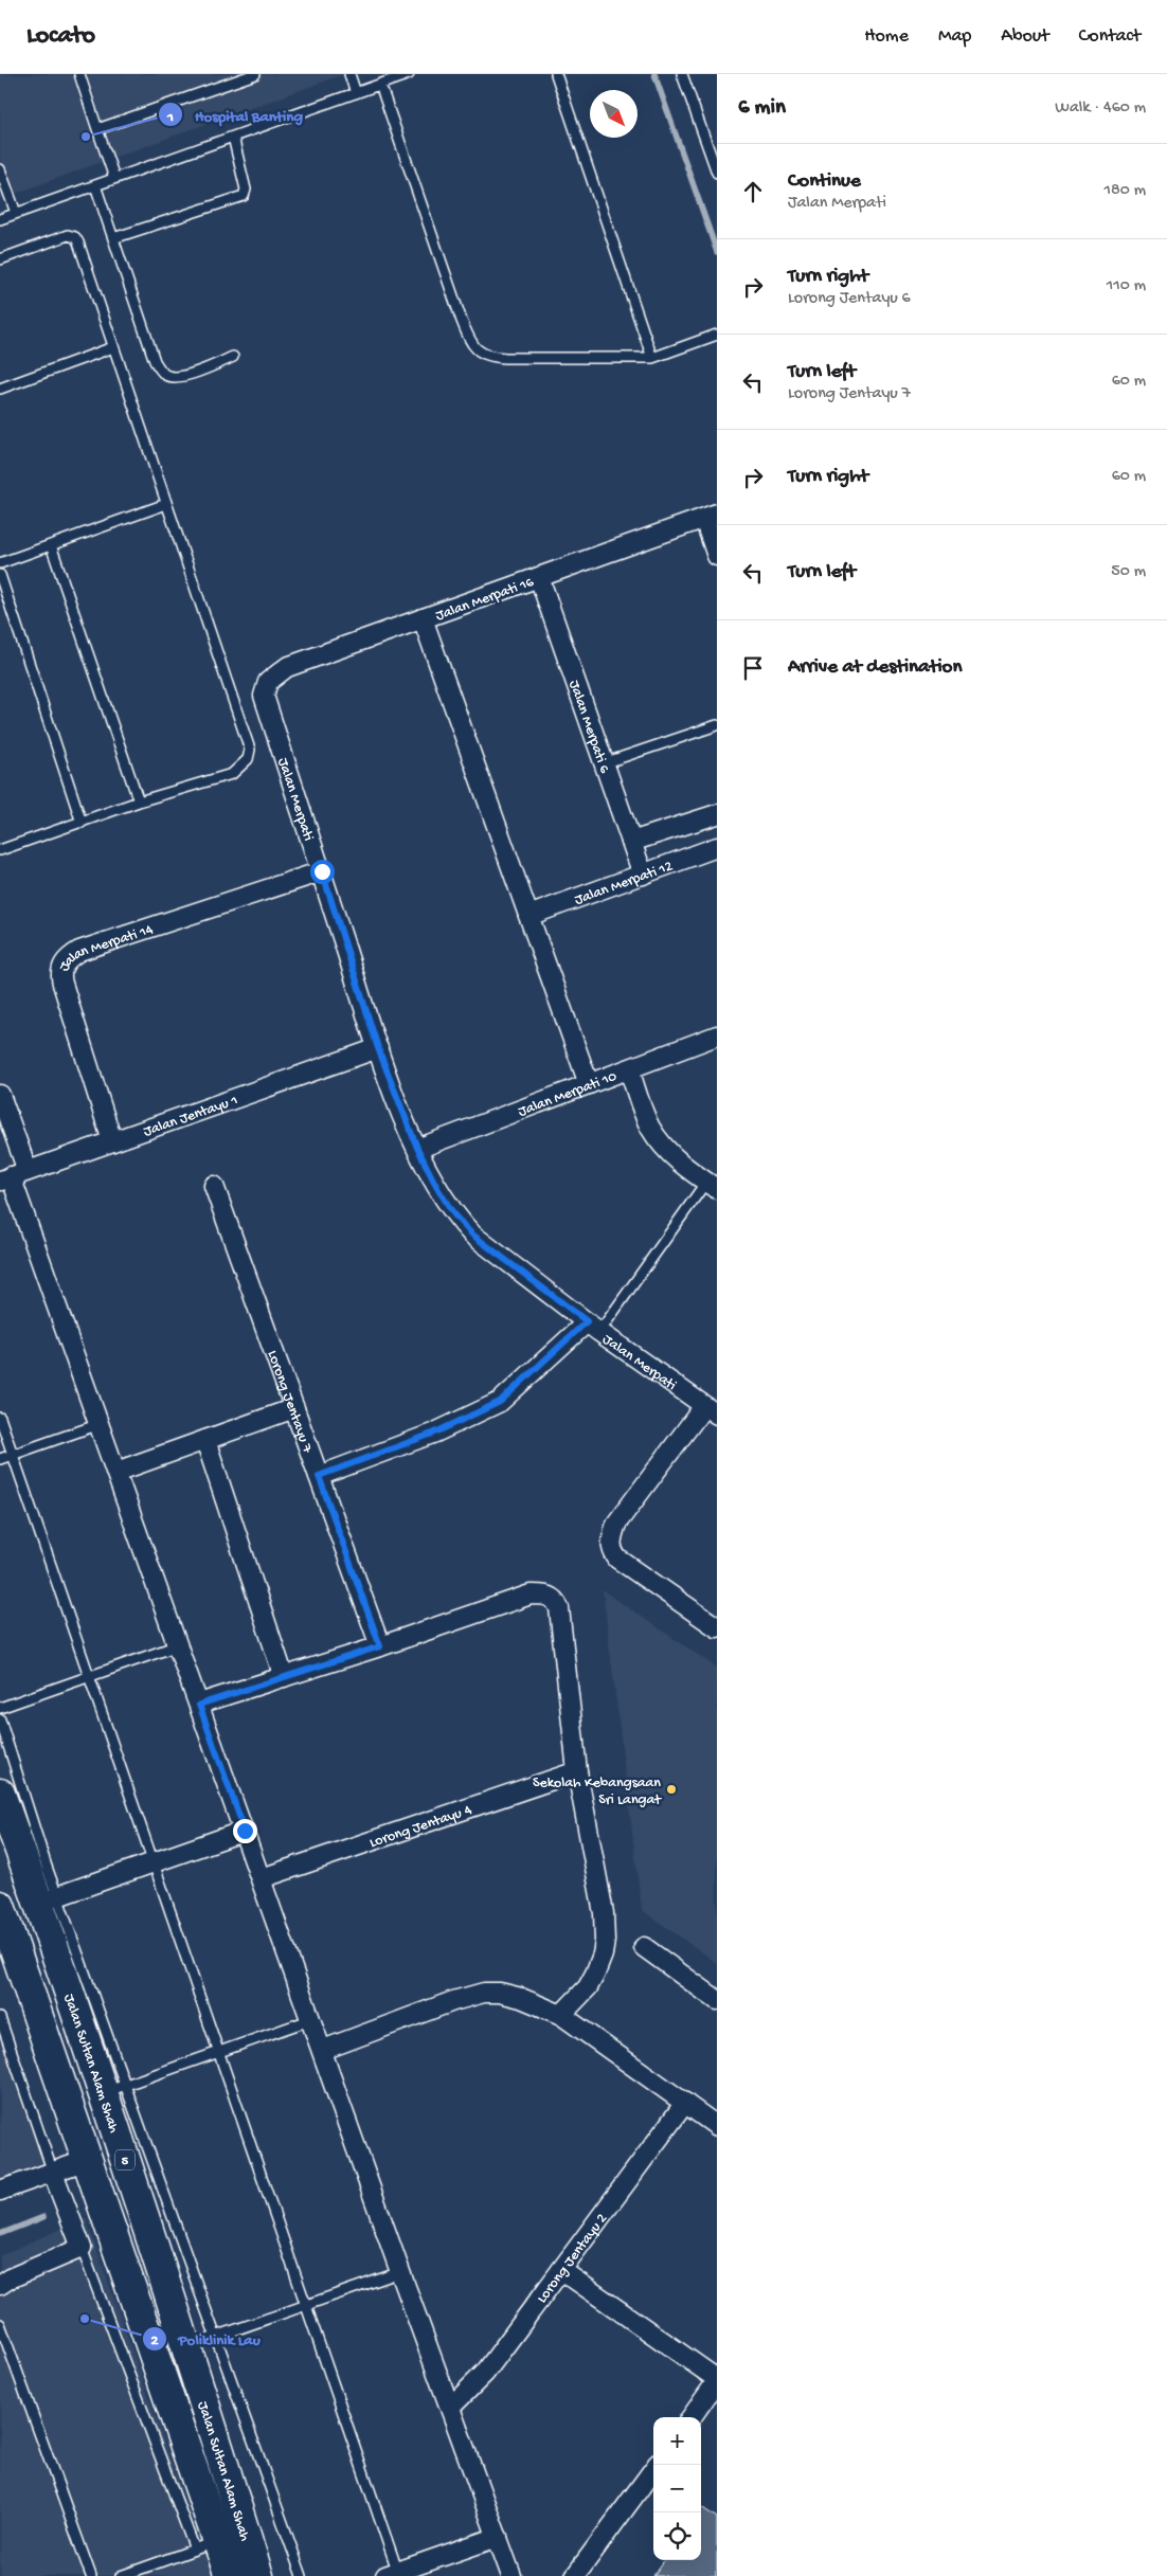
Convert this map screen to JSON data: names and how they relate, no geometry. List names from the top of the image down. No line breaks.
{"streets":{"highway":["Jalan Sultan Alam Shah","5"],"street":["Jalan Merpati 16","Jalan Merpati 6","Jalan Merpati","Jalan Merpati 12","Jalan Merpati 14","Jalan Merpati 10","Jalan Jentayu 1","Lorong Jentayu 7","Lorong Jentayu 4","Lorong Jentayu 2"]},"crossings":[["Jalan Merpati 16","Jalan Merpati 6"],["Jalan Merpati 16","Jalan Merpati"],["Jalan Merpati 6","Jalan Merpati 12"],["Jalan Merpati","Jalan Merpati 14"],["Jalan Merpati","Jalan Merpati 10"],["Jalan Merpati","Jalan Jentayu 1"],["Jalan Merpati 14","Jalan Jentayu 1"]],"places":["Hospital Banting","Sekolah Kebangsaan Sri Langat","Poliklinik Lau"],"north":"bottom right","page":{"header":"Locato","nav":["Home","Map","About","Contact"],"heading":["6 min","Walk · 460 m"],"list":[["Continue","Jalan Merpati","180 m"],["Turn right","Lorong Jentayu 6","110 m"],["Turn left","Lorong Jentayu 7","60 m"],["Turn right","60 m"],["Turn left","50 m"],"Arrive at destination"],"map_buttons":["+","−"]}}
